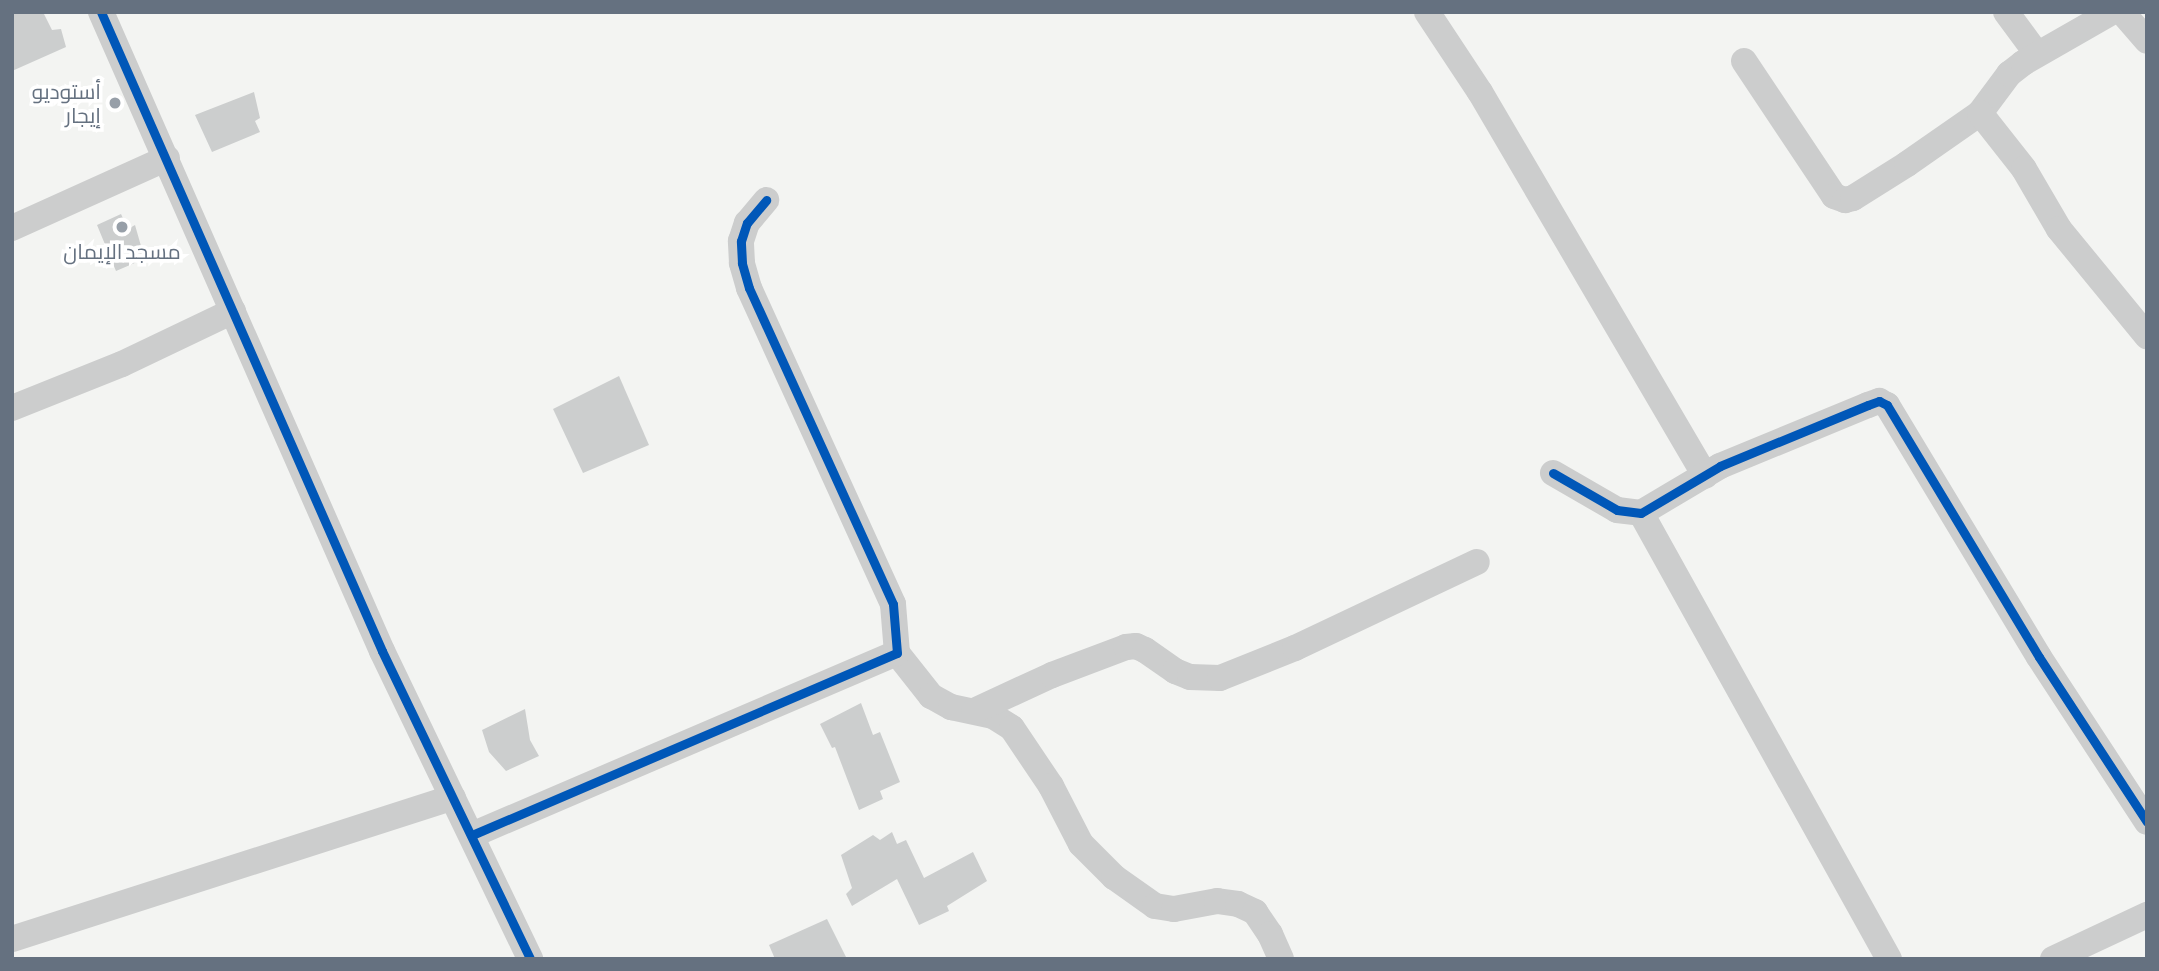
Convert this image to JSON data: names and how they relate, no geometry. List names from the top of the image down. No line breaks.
{"places":["أستوديو إيجار","مسجد الإيمان"]}
